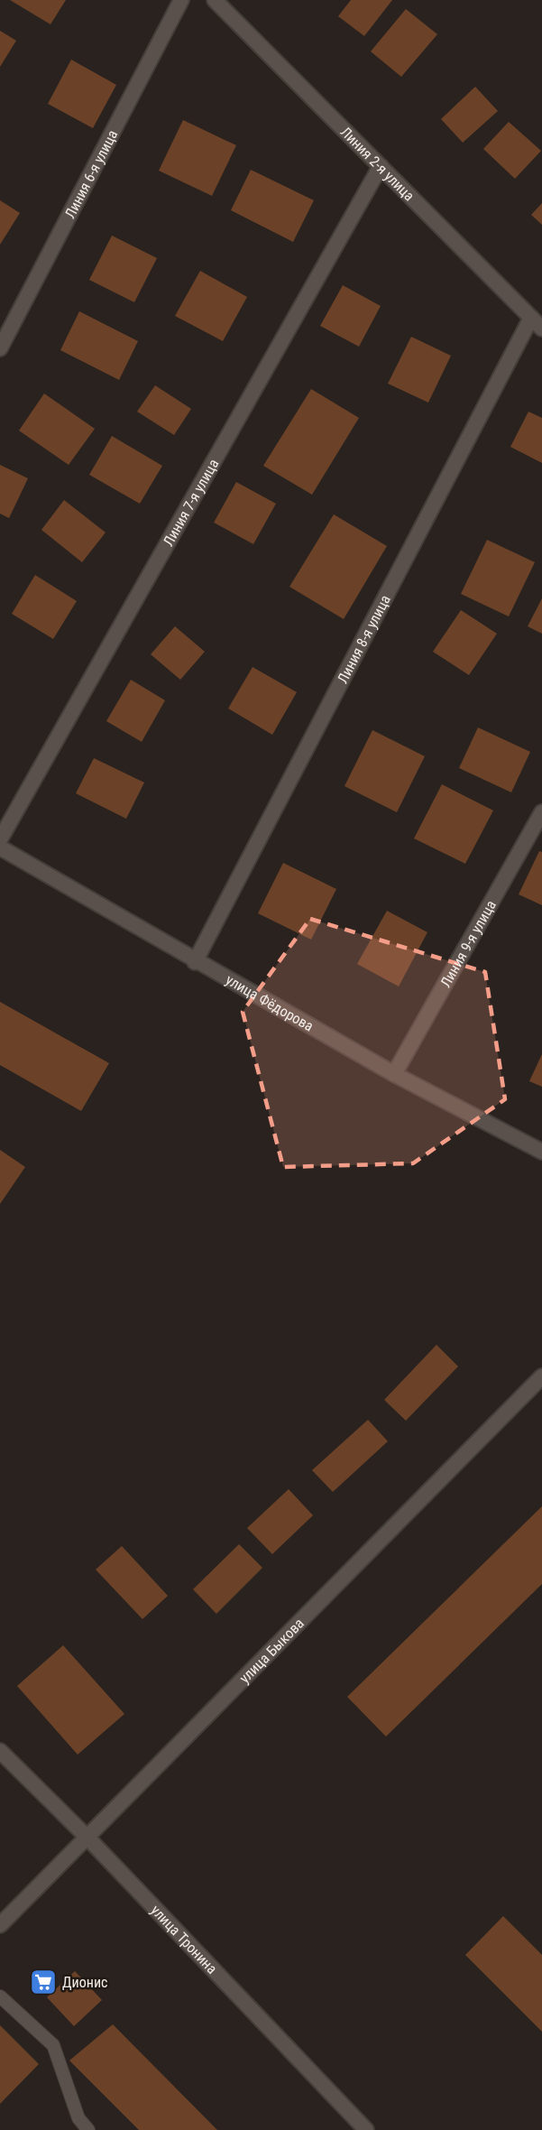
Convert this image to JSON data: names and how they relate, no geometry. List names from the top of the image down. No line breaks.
{"streets":{"street":["Линия 2-я улица","Линия 6-я улица","Линия 7-я улица","Линия 8-я улица","Линия 9-я улица","улица Фёдорова","улица Быкова","улица Тронина"]},"crossings":[["Линия 2-я улица","Линия 7-я улица"],["Линия 2-я улица","Линия 8-я улица"],["Линия 8-я улица","улица Фёдорова"],["Линия 9-я улица","улица Фёдорова"],["улица Быкова","улица Тронина"]],"places":{"supermarket":["Дионис"]}}
